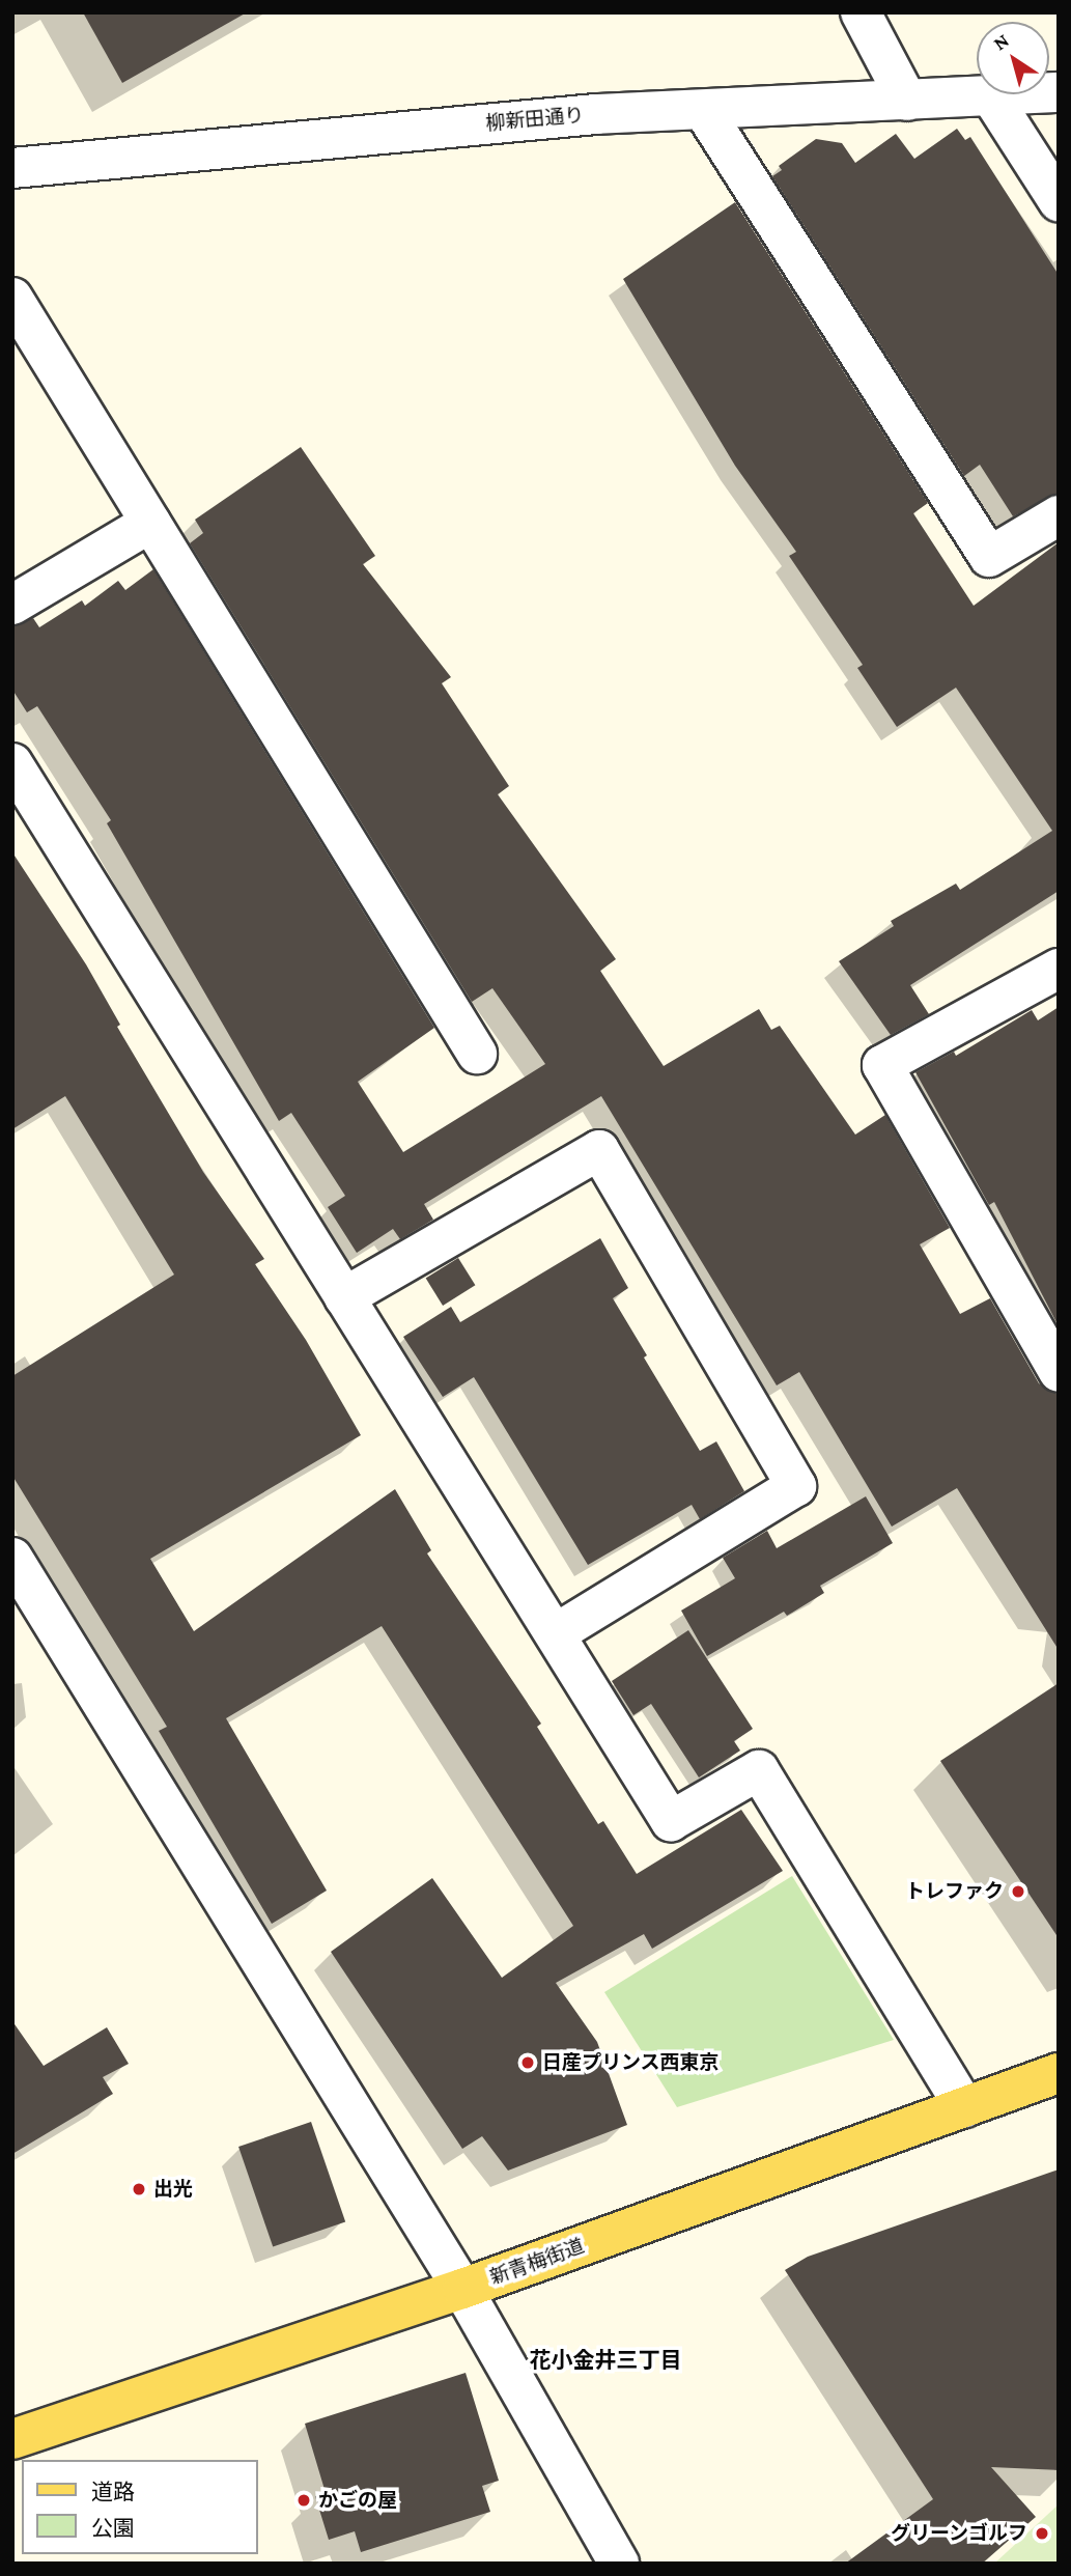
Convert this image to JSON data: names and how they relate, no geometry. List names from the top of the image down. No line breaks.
{"streets":{"main road":["新青梅街道"],"street":["柳新田通り"]},"districts":["花小金井三丁目"],"places":["トレファク","日産プリンス西東京","出光","かごの屋","グリーンゴルフ"],"legend":["道路","公園"],"north":"top left"}
